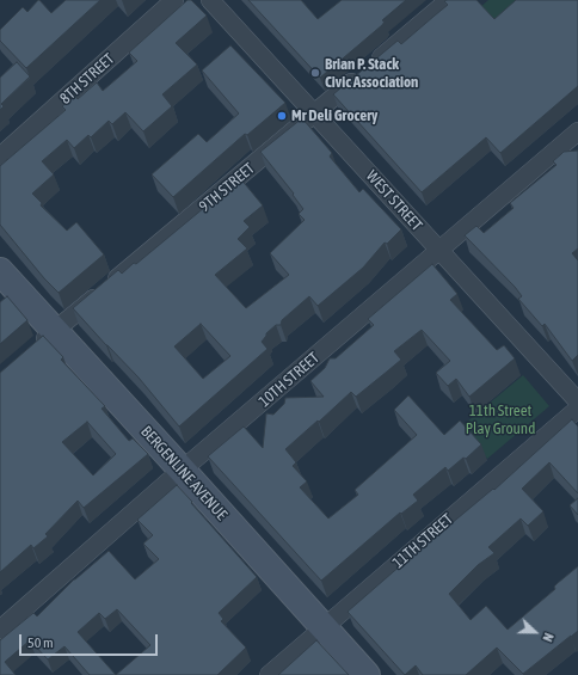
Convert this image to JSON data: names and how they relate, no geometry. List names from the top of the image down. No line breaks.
{"streets":{"street":["8TH STREET","9TH STREET","WEST STREET","10TH STREET","BERGENLINE AVENUE","11TH STREET"]},"crossings":[["9TH STREET","WEST STREET"],["9TH STREET","BERGENLINE AVENUE"],["WEST STREET","10TH STREET"],["10TH STREET","BERGENLINE AVENUE"],["BERGENLINE AVENUE","11TH STREET"]],"parks":["11th Street Play Ground"],"places":["Brian P. Stack Civic Association","Mr Deli Grocery"],"scale_bar":"50 m","north":"right"}
